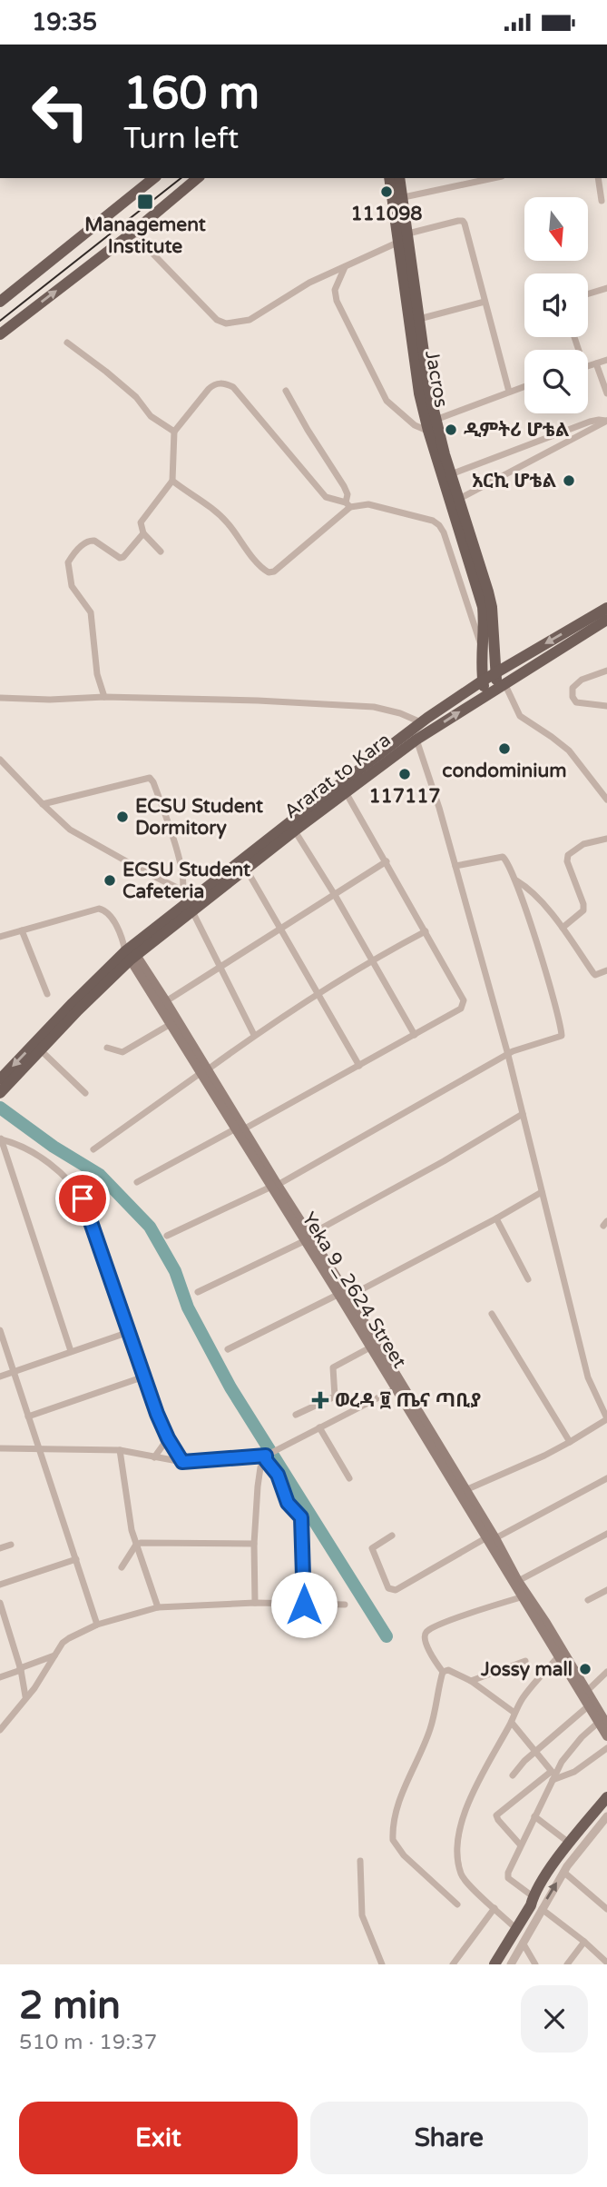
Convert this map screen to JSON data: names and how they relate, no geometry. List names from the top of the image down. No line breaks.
{"streets":{"main road":["Jacros","Ararat to Kara","Yeka 9_2624 Street"]},"crossings":[["Jacros","Ararat to Kara"],["Ararat to Kara","Yeka 9_2624 Street"]],"places":{"other":["111098","ዲምትሪ ሆቴል","አርኪ ሆቴል","condominium","117117","ECSU Student Dormitory","ECSU Student Cafeteria","Jossy mall"],"transit":["Management Institute"],"health":["ወረዳ ፱ ጤና ጣቢያ"]},"north":"bottom","page":{"status":"19:35","turn":["160 m","Turn left"],"heading":["2 min","510 m · 19:37"],"buttons":["Exit","Share"]}}
